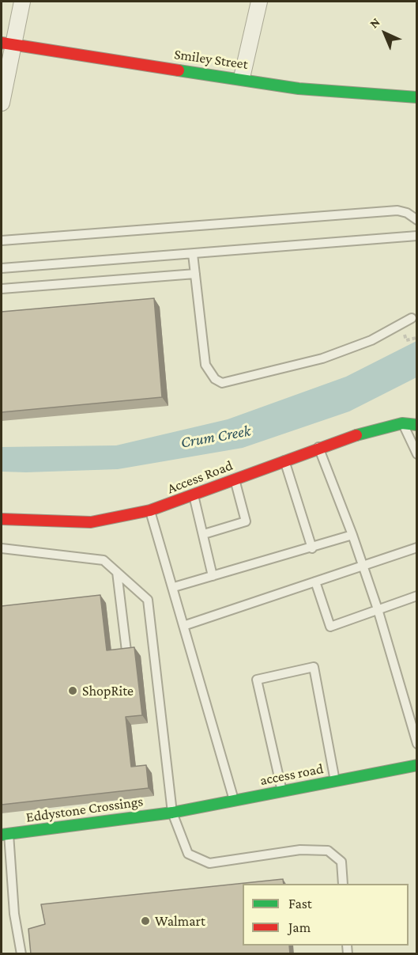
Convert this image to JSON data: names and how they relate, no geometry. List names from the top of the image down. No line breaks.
{"streets":{"street":["Smiley Street","Access Road","access road","Eddystone Crossings"]},"crossings":[["access road","Eddystone Crossings"]],"water":["Crum Creek"],"places":["ShopRite","Walmart"],"legend":["Fast","Jam"],"north":"top left"}
